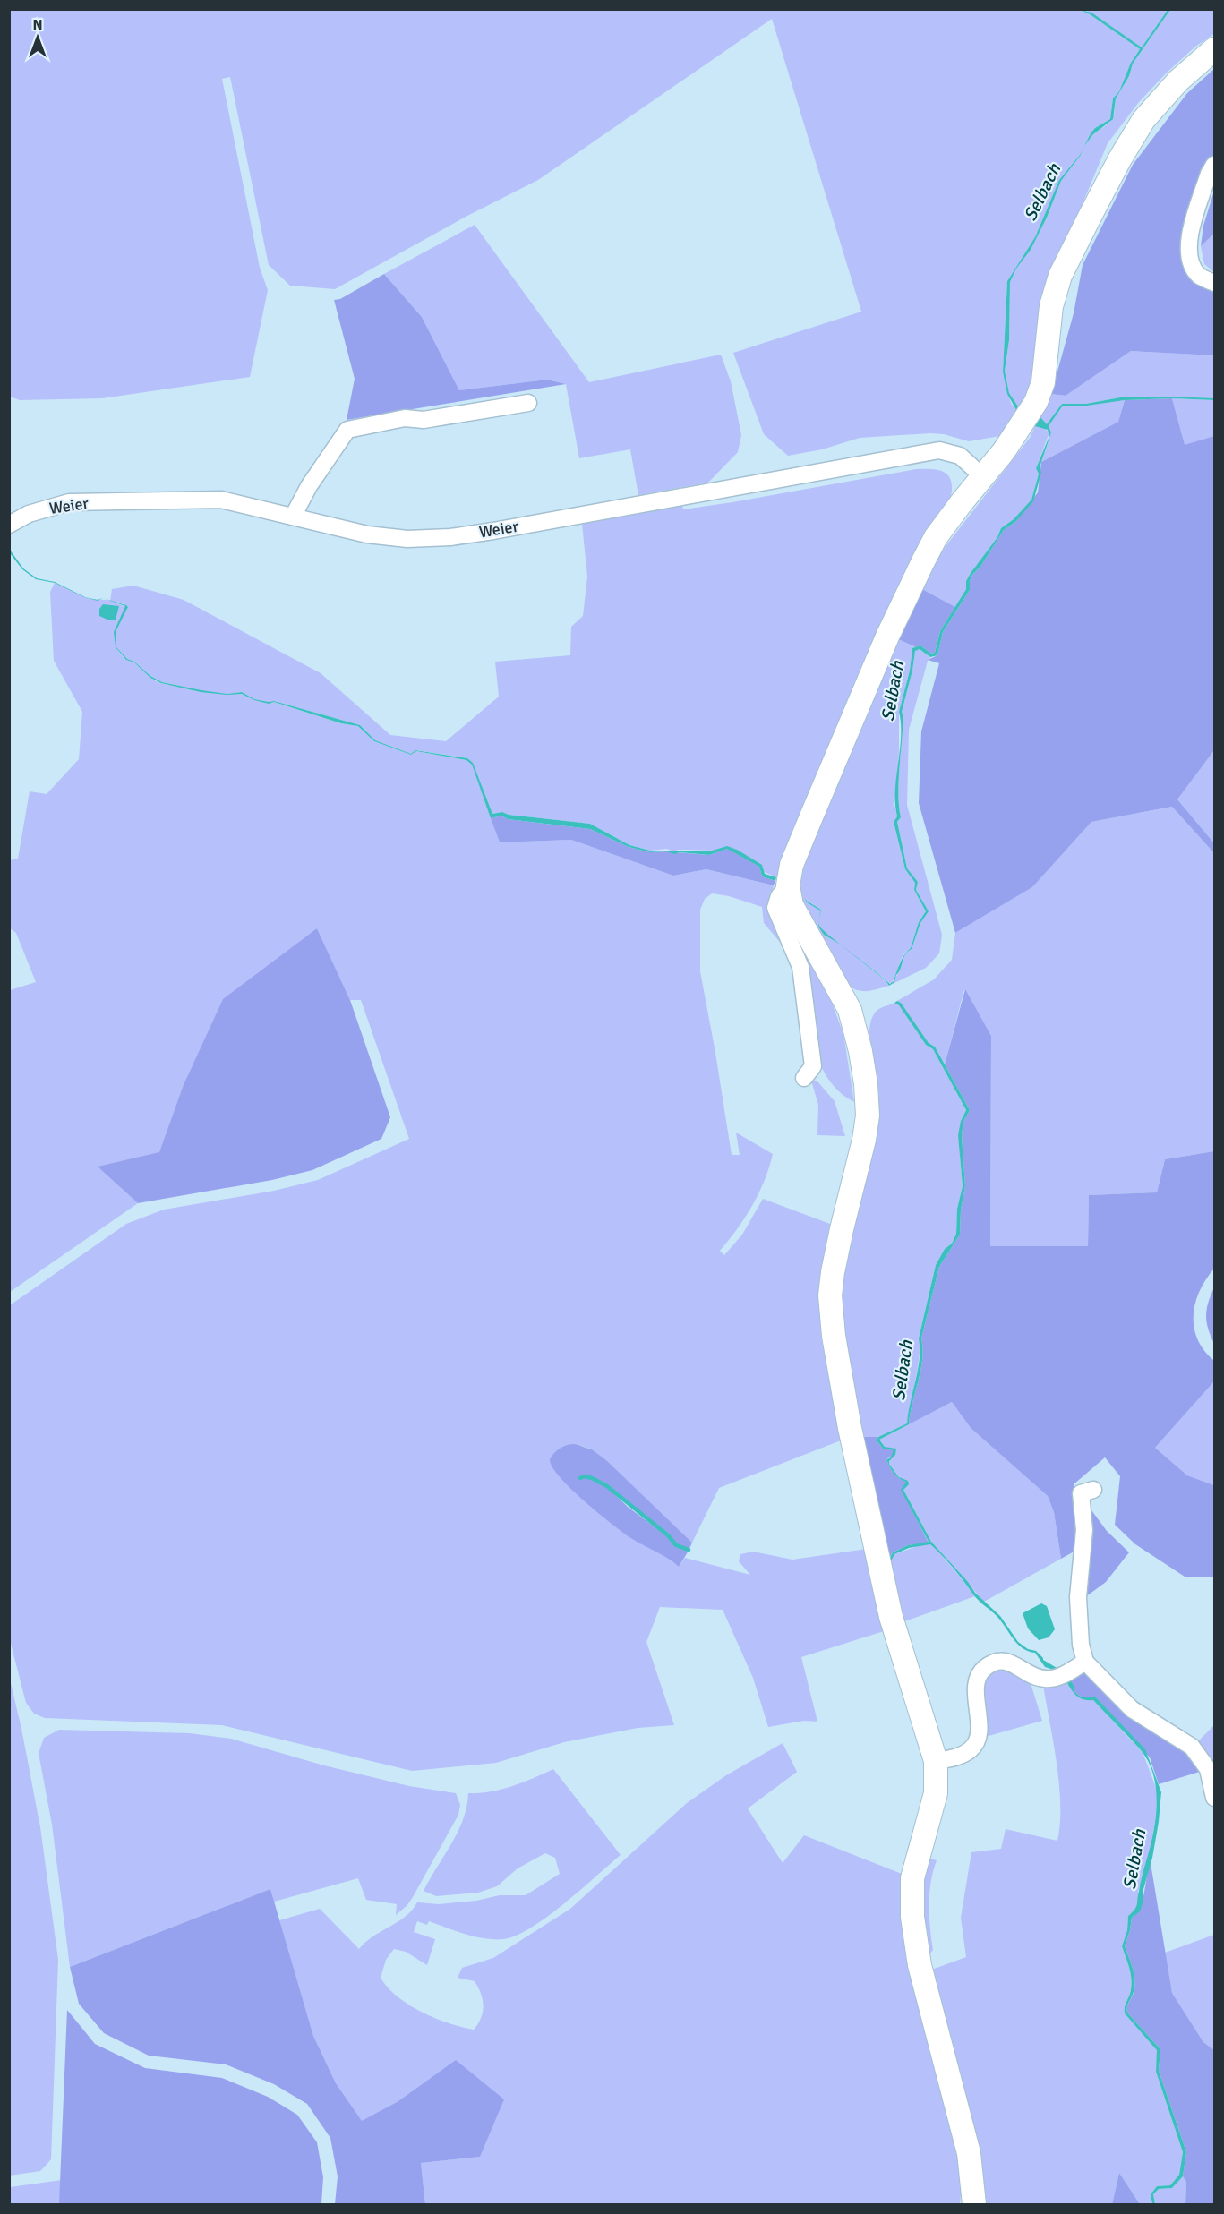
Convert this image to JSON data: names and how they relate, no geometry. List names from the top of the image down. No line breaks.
{"streets":{"street":["Weier"]},"water":["Selbach"],"north":"top"}
